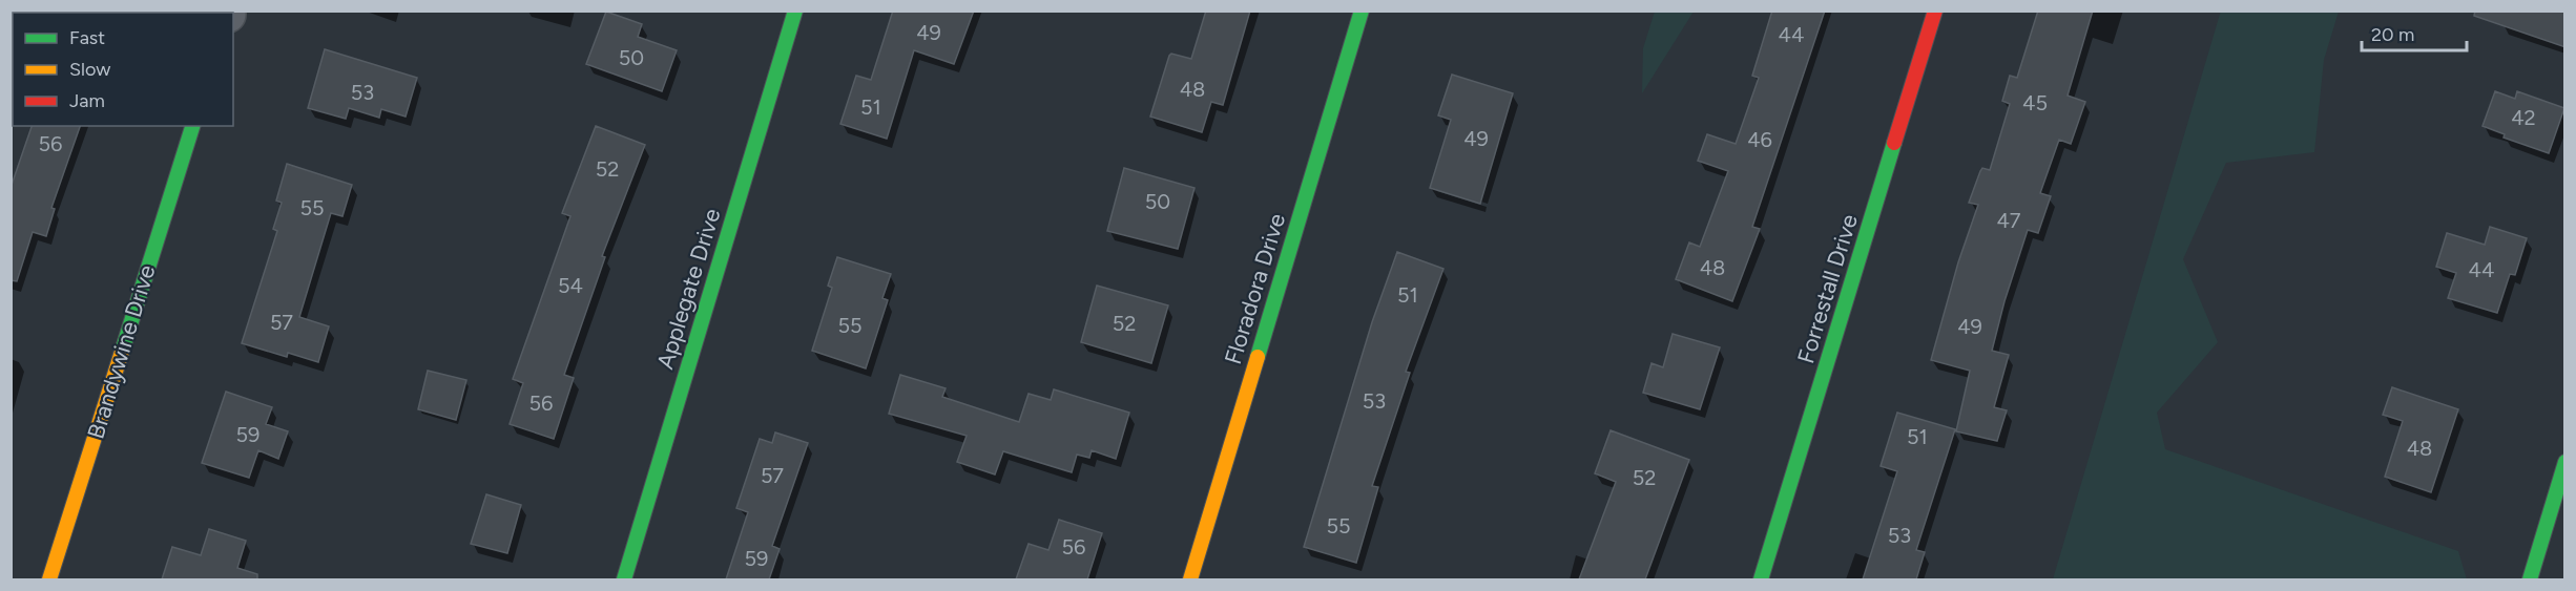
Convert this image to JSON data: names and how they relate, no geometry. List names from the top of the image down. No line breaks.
{"streets":{"street":["Applegate Drive","Floradora Drive","Forrestall Drive","Brandywine Drive"]},"house_numbers":["49","44","50","48","53","45","51","42","49","46","56","52","50","55","47","48","44","54","51","57","52","55","49","53","56","59","51","48","57","52","55","53","56","59"],"legend":["Fast","Slow","Jam"],"scale_bar":"20 m"}
